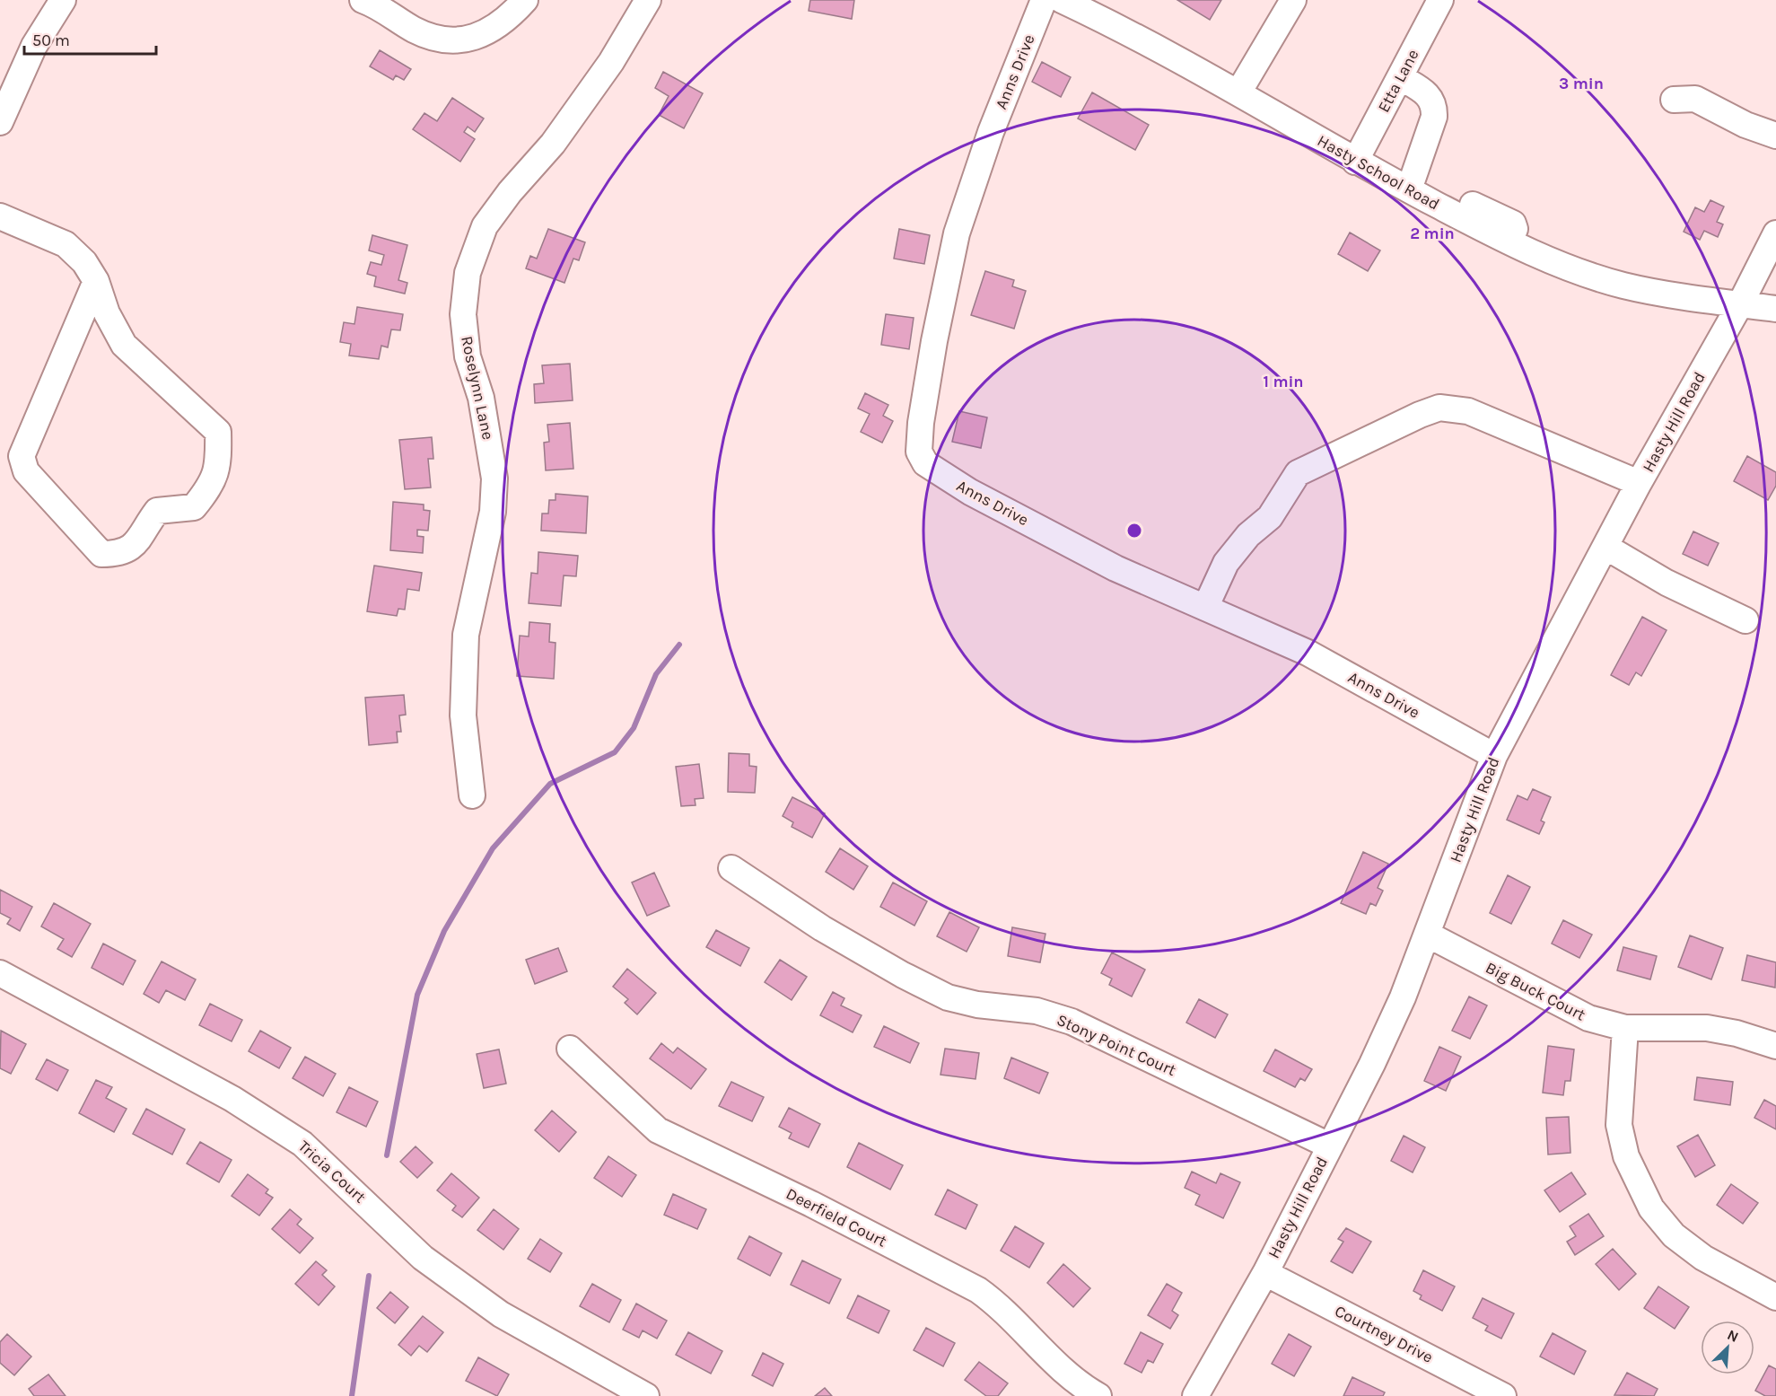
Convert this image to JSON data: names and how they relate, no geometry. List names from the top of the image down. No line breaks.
{"streets":{"street":["Anns Drive","Etta Lane","Hasty School Road","Roselynn Lane","Hasty Hill Road","Big Buck Court","Stony Point Court","Tricia Court","Deerfield Court","Courtney Drive"]},"crossings":[["Anns Drive","Hasty Hill Road"],["Etta Lane","Hasty School Road"],["Hasty School Road","Hasty Hill Road"],["Hasty Hill Road","Big Buck Court"],["Hasty Hill Road","Stony Point Court"],["Hasty Hill Road","Courtney Drive"]],"scale_bar":"50 m","north":"top right","rings":["3 min","2 min","1 min"]}
